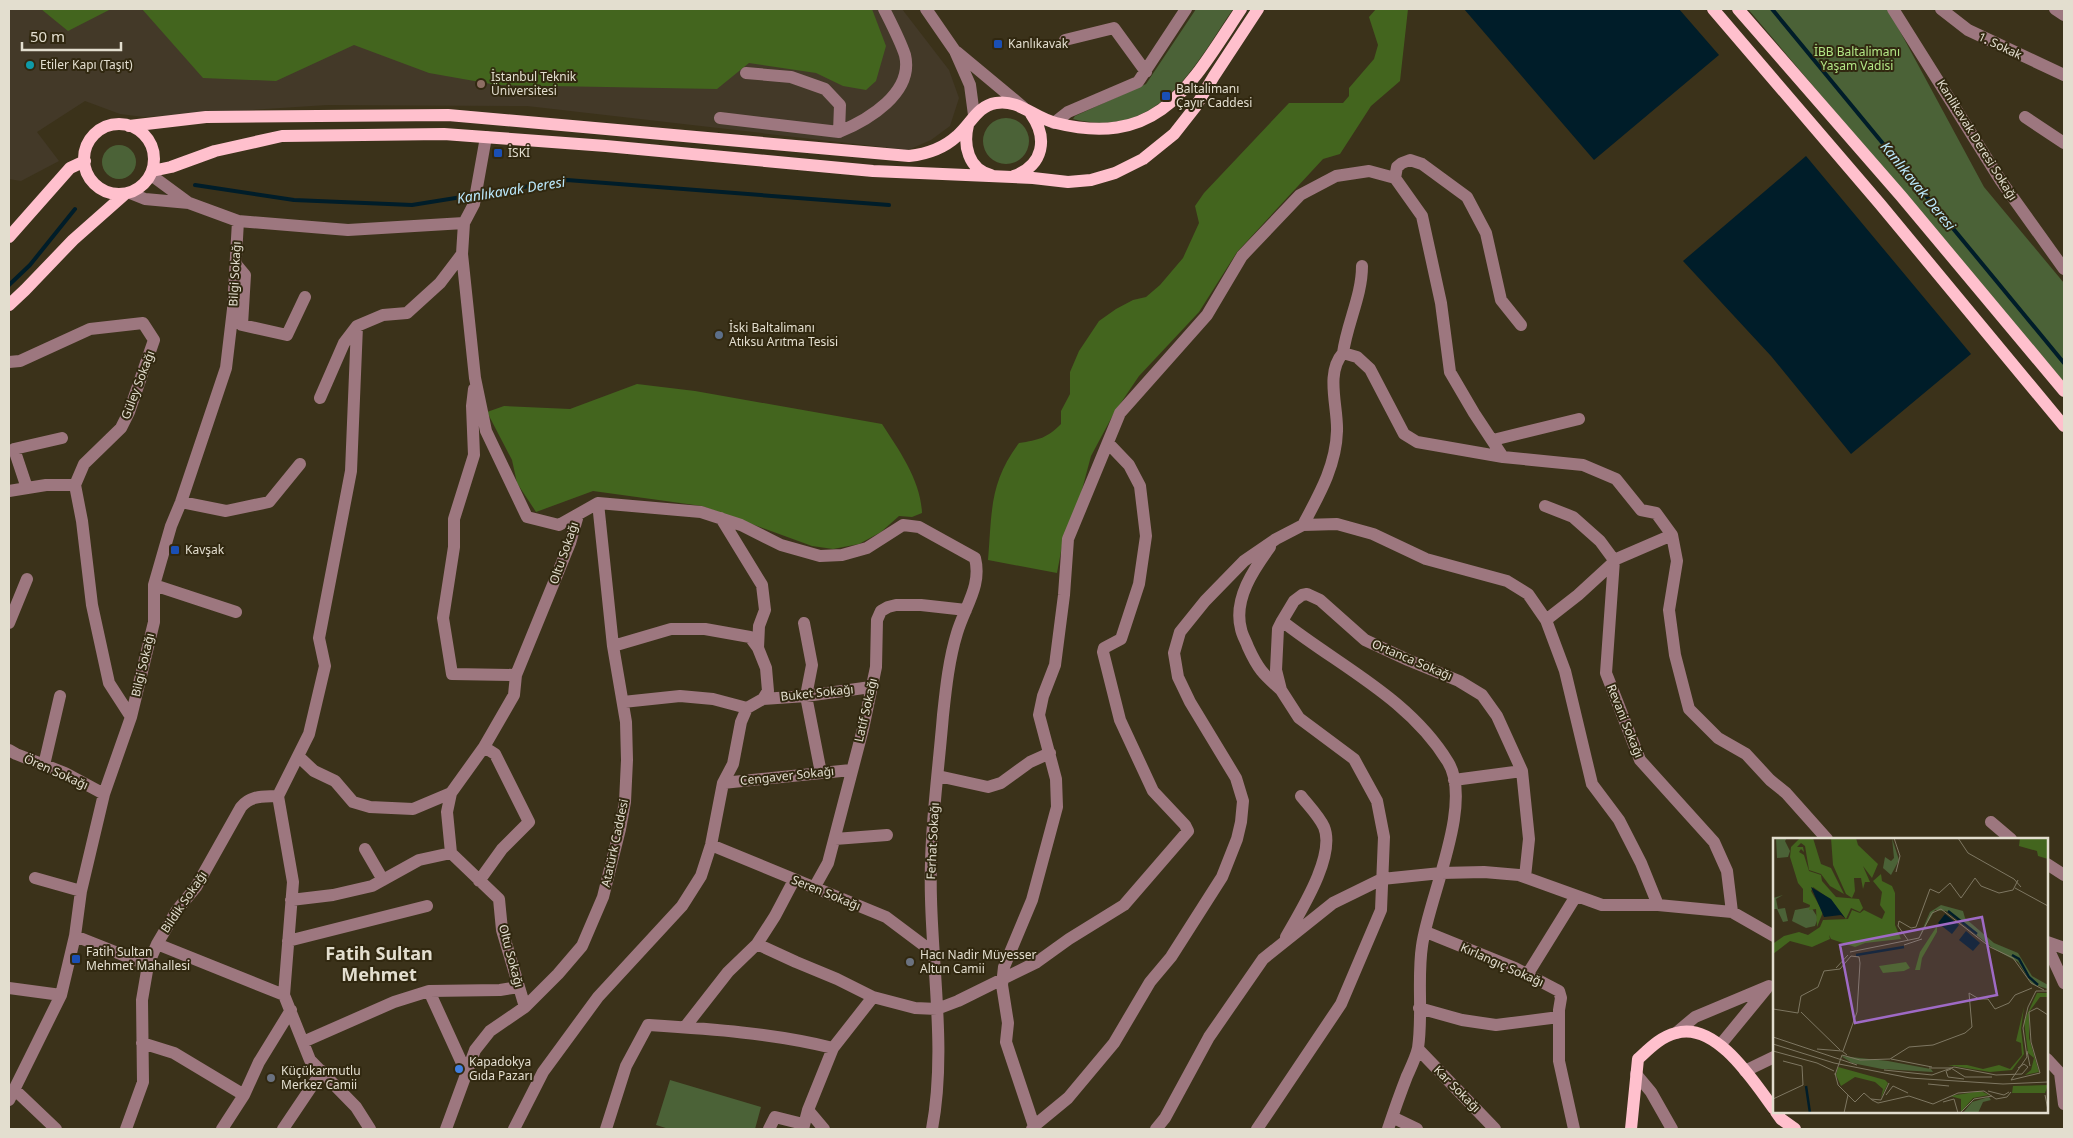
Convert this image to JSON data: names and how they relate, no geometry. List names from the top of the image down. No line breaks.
{"streets":{"street":["1. Sokak","Kanlikavak Deresi Sokağı","Bilgi Sokağı","Güley Sokağı","Oltu Sokağı","Ortanca Sokağı","Buket Sokağı","Latif Sokağı","Revani Sokağı","Ören Sokağı","Cengaver Sokağı","Ferhat Sokağı","Atatürk Caddesi","Seren Sokağı","Bildik Sokağı","Kırlangıç Sokağı","Kar Sokağı"]},"crossings":[["Bilgi Sokağı","Ören Sokağı"],["Oltu Sokağı","Atatürk Caddesi"],["Buket Sokağı","Latif Sokağı"],["Latif Sokağı","Cengaver Sokağı"],["Latif Sokağı","Ferhat Sokağı"],["Latif Sokağı","Seren Sokağı"],["Ferhat Sokağı","Seren Sokağı"]],"districts":["Fatih Sultan Mehmet"],"water":["Kanlıkavak Deresi"],"parks":["İBB Baltalimanı Yaşam Vadisi"],"places":{"transit":["Kanlıkavak","Baltalimanı Çayır Caddesi","İSKİ","Kavşak","Fatih Sultan Mehmet Mahallesi"],"other":["Etiler Kapı (Taşıt)","İstanbul Teknik Üniversitesi","İski Baltalimanı Atıksu Arıtma Tesisi","Hacı Nadir Müyesser Altun Camii","Kapadokya Gıda Pazarı","Küçükarmutlu Merkez Camii"]},"scale_bar":"50 m"}
